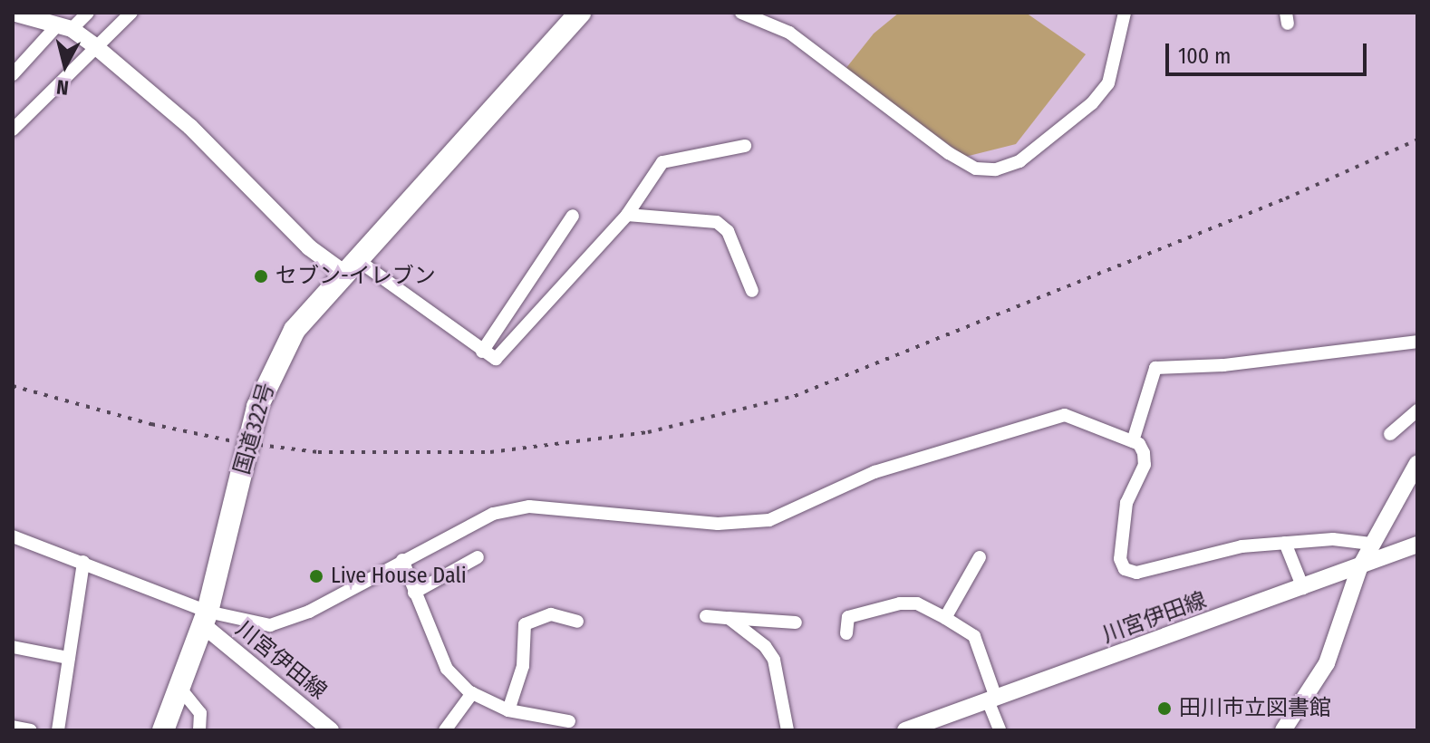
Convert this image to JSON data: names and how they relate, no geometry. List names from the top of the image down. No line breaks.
{"streets":{"highway":["国道322号"],"street":["川宮伊田線"]},"crossings":[["国道322号","川宮伊田線"]],"places":["セブン-イレブン","Live House Dali","田川市立図書館"],"scale_bar":"100 m","north":"bottom"}
